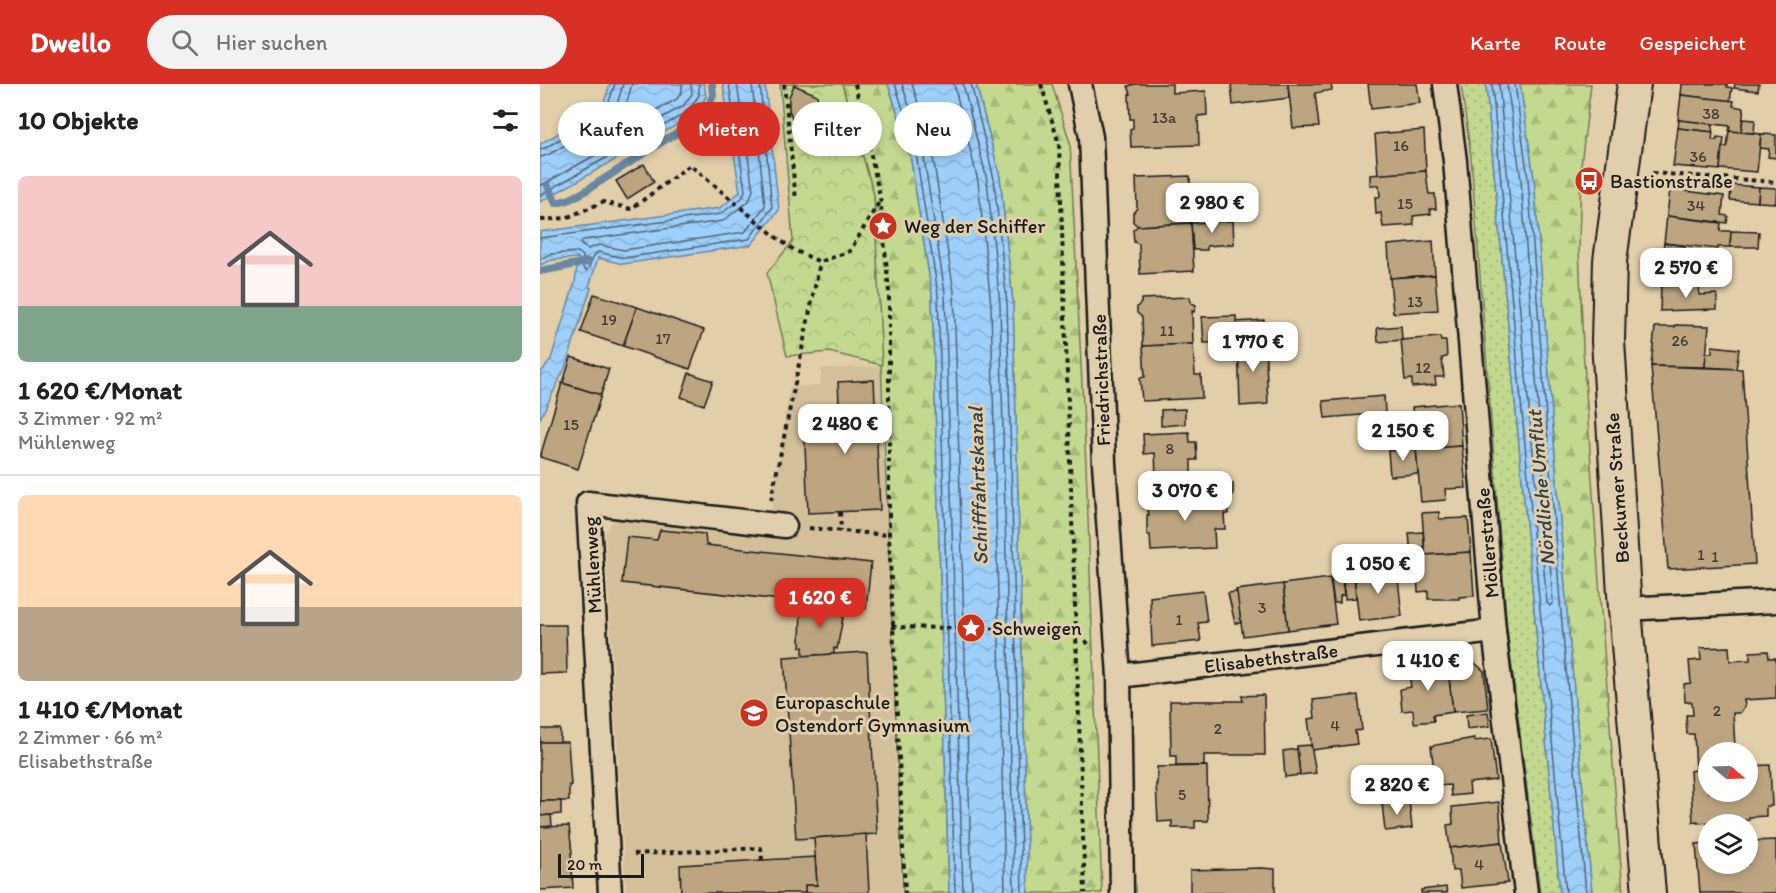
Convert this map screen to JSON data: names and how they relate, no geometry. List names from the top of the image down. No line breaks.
{"streets":{"main road":["Beckumer Straße"],"street":["Friedrichstraße","Möllerstraße","Mühlenweg","Elisabethstraße"]},"crossings":[["Friedrichstraße","Elisabethstraße"],["Möllerstraße","Elisabethstraße"]],"water":["Schifffahrtskanal","Nördliche Umflut"],"places":{"bus stop":["Bastionstraße"],"place":["Weg der Schiffer","Schweigen"],"school or university":["Europaschule Ostendorf Gymnasium"]},"house_numbers":["38","13a","16","36","15","34","13","19","11","17","26","12","15","8","1","1","3","1","2","4","2","5","4"],"scale_bar":"20 m","north":"right","page":{"header":"Dwello","search":"Hier suchen","nav":["Karte","Route","Gespeichert"],"heading":"10 Objekte","chip":["Kaufen","Mieten","Filter","Neu"],"list":[{"name":"1 620 €/Monat","note":"3 Zimmer · 92 m² · Mühlenweg"},{"name":"1 410 €/Monat","note":"2 Zimmer · 66 m² · Elisabethstraße"}],"price":["2 980 €","2 570 €","1 770 €","2 480 €","2 150 €","3 070 €","1 050 €","1 620 €","1 410 €","2 820 €"],"scale":"20 m"}}
